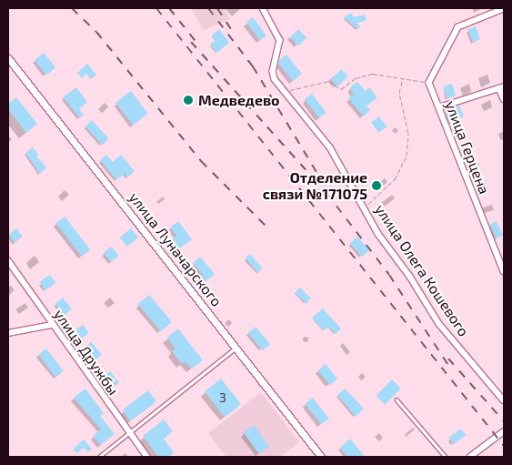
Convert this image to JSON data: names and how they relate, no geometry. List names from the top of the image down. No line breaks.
{"streets":{"street":["улица Герцена","улица Луначарского","улица Олега Кошевого","улица Дружбы"]},"places":["Медведево","Отделение связи №171075"],"house_numbers":["3"]}
